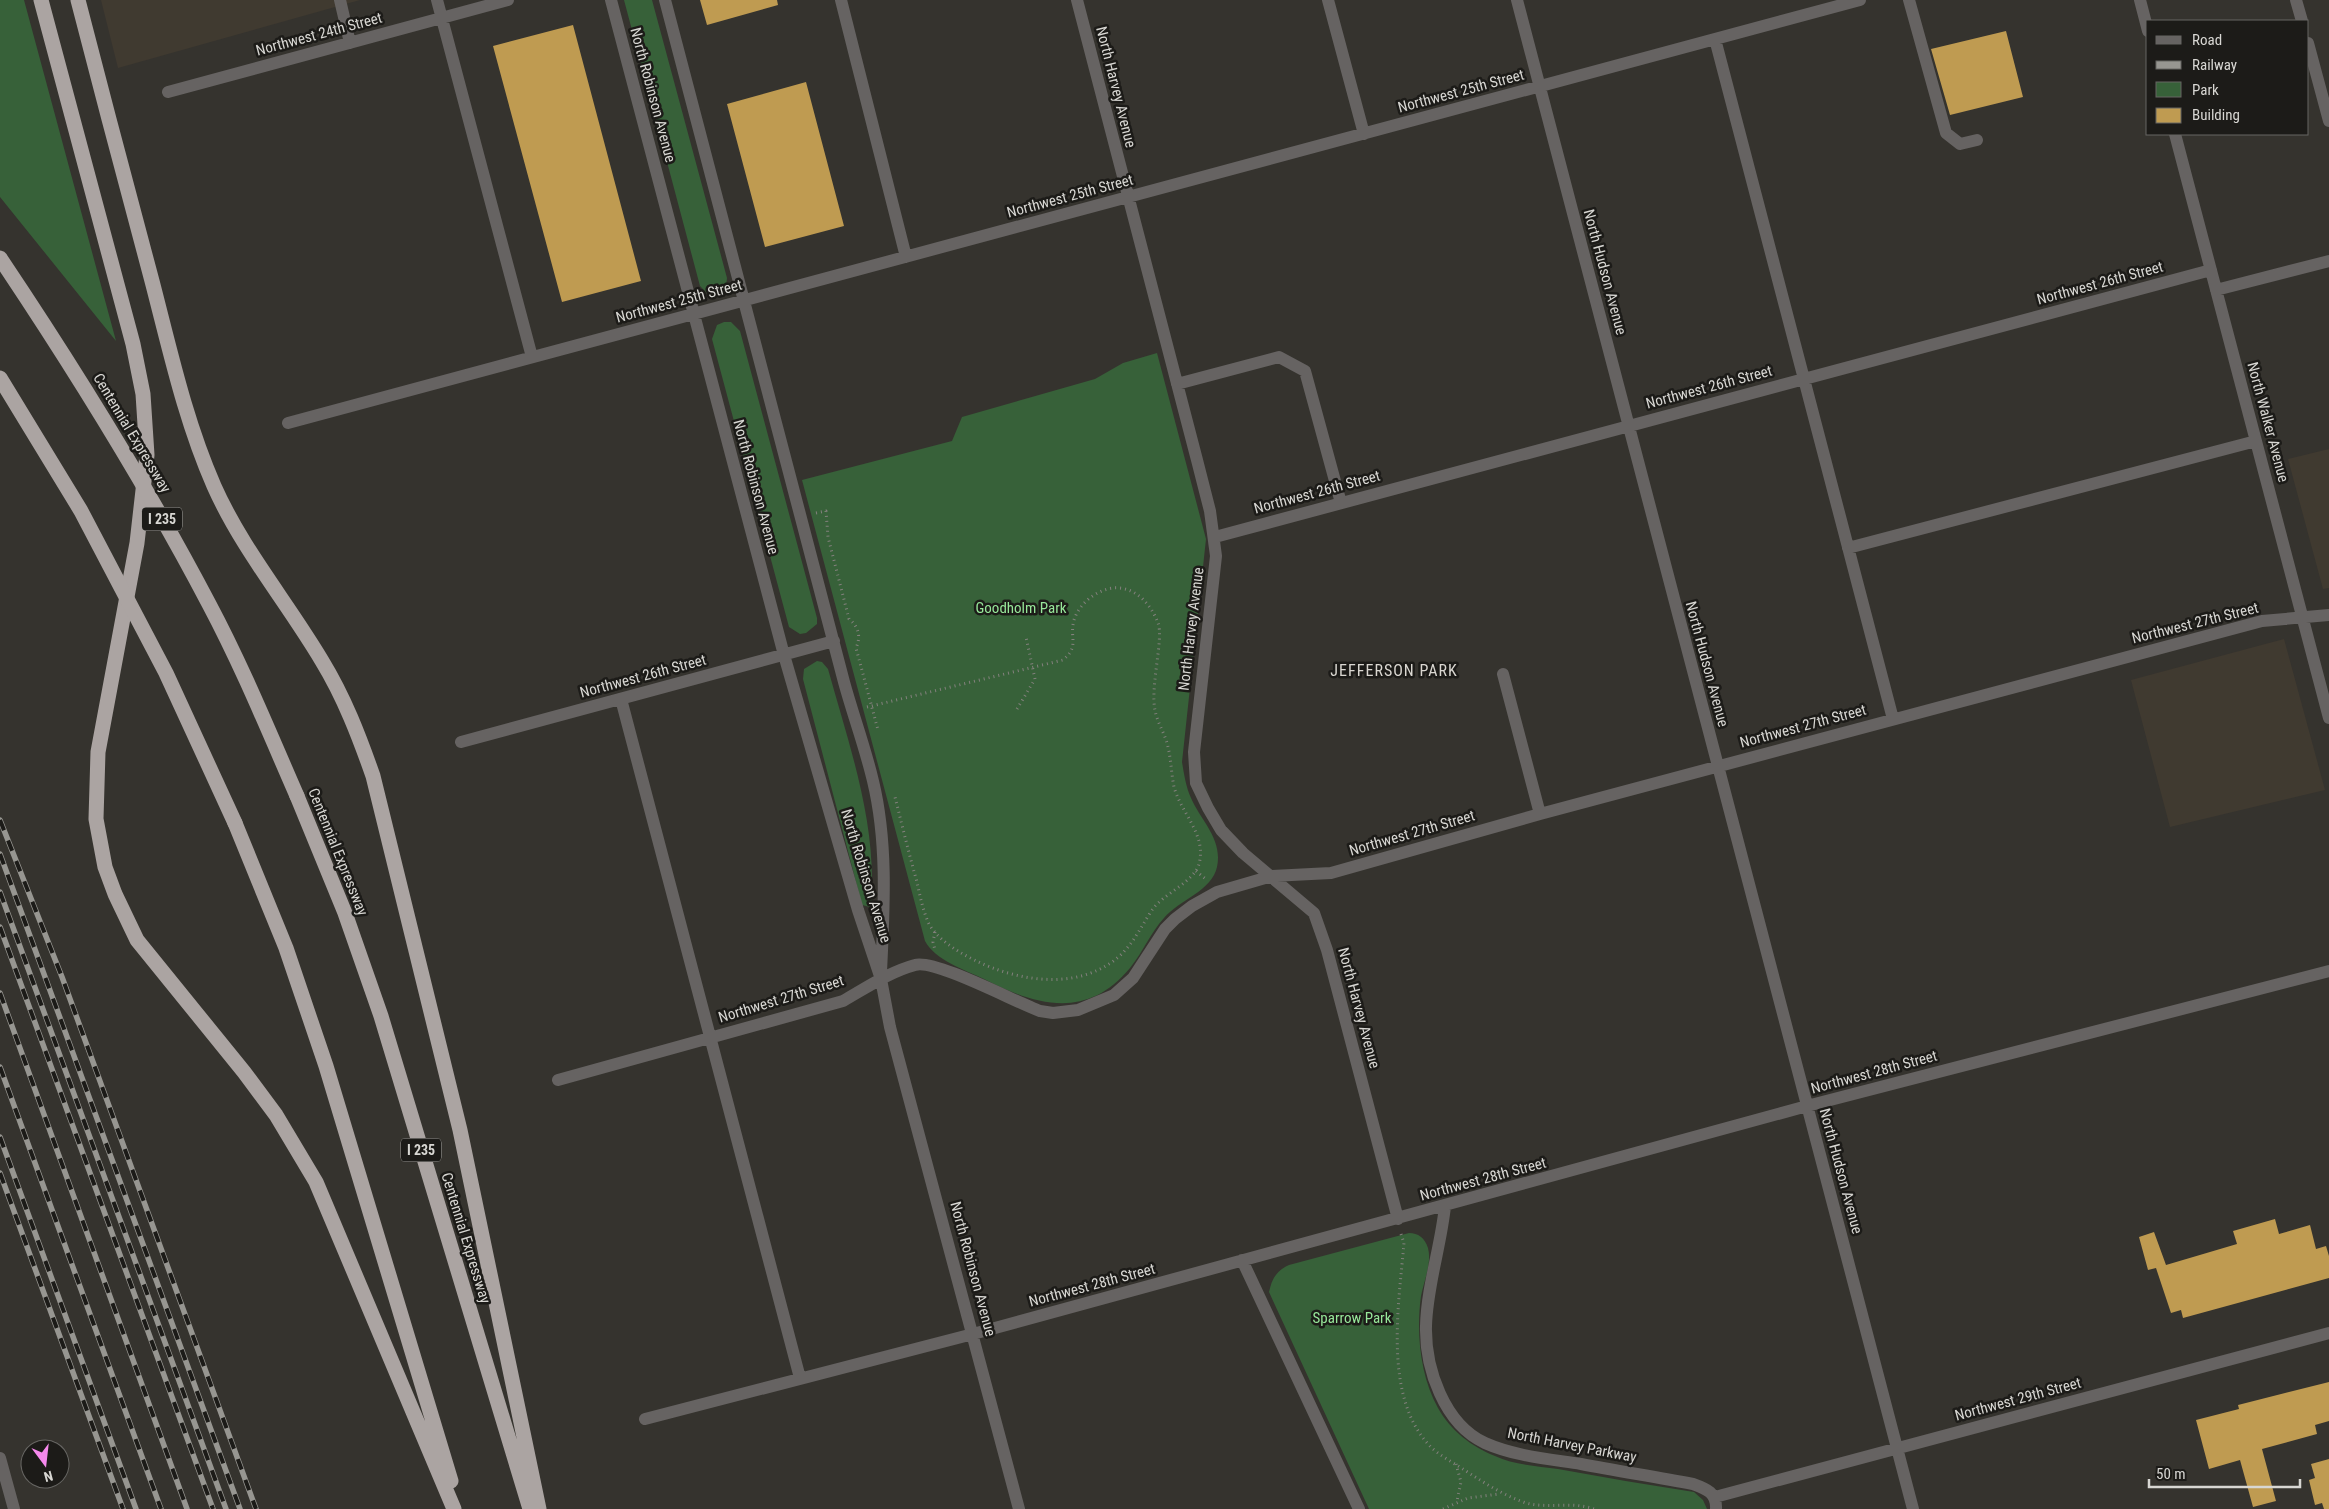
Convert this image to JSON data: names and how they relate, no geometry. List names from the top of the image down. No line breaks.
{"streets":{"highway":["Centennial Expressway","I 235"],"street":["Northwest 24th Street","North Harvey Avenue","Northwest 25th Street","North Robinson Avenue","North Hudson Avenue","Northwest 26th Street","North Walker Avenue","Northwest 27th Street","Northwest 28th Street","Northwest 29th Street","North Harvey Parkway"]},"crossings":[["North Harvey Avenue","Northwest 25th Street"],["North Harvey Avenue","Northwest 26th Street"],["North Harvey Avenue","Northwest 27th Street"],["North Harvey Avenue","Northwest 28th Street"],["Northwest 25th Street","North Robinson Avenue"],["Northwest 25th Street","North Hudson Avenue"],["North Robinson Avenue","Northwest 26th Street"],["North Robinson Avenue","Northwest 27th Street"],["North Robinson Avenue","Northwest 28th Street"],["North Hudson Avenue","Northwest 26th Street"],["North Hudson Avenue","Northwest 27th Street"],["North Hudson Avenue","Northwest 28th Street"],["North Hudson Avenue","Northwest 29th Street"],["Northwest 26th Street","North Walker Avenue"],["North Walker Avenue","Northwest 27th Street"],["Northwest 28th Street","North Harvey Parkway"],["Northwest 29th Street","North Harvey Parkway"]],"districts":["JEFFERSON PARK"],"parks":["Goodholm Park","Sparrow Park"],"legend":["Road","Railway","Park","Building"],"scale_bar":"50 m","north":"bottom"}
